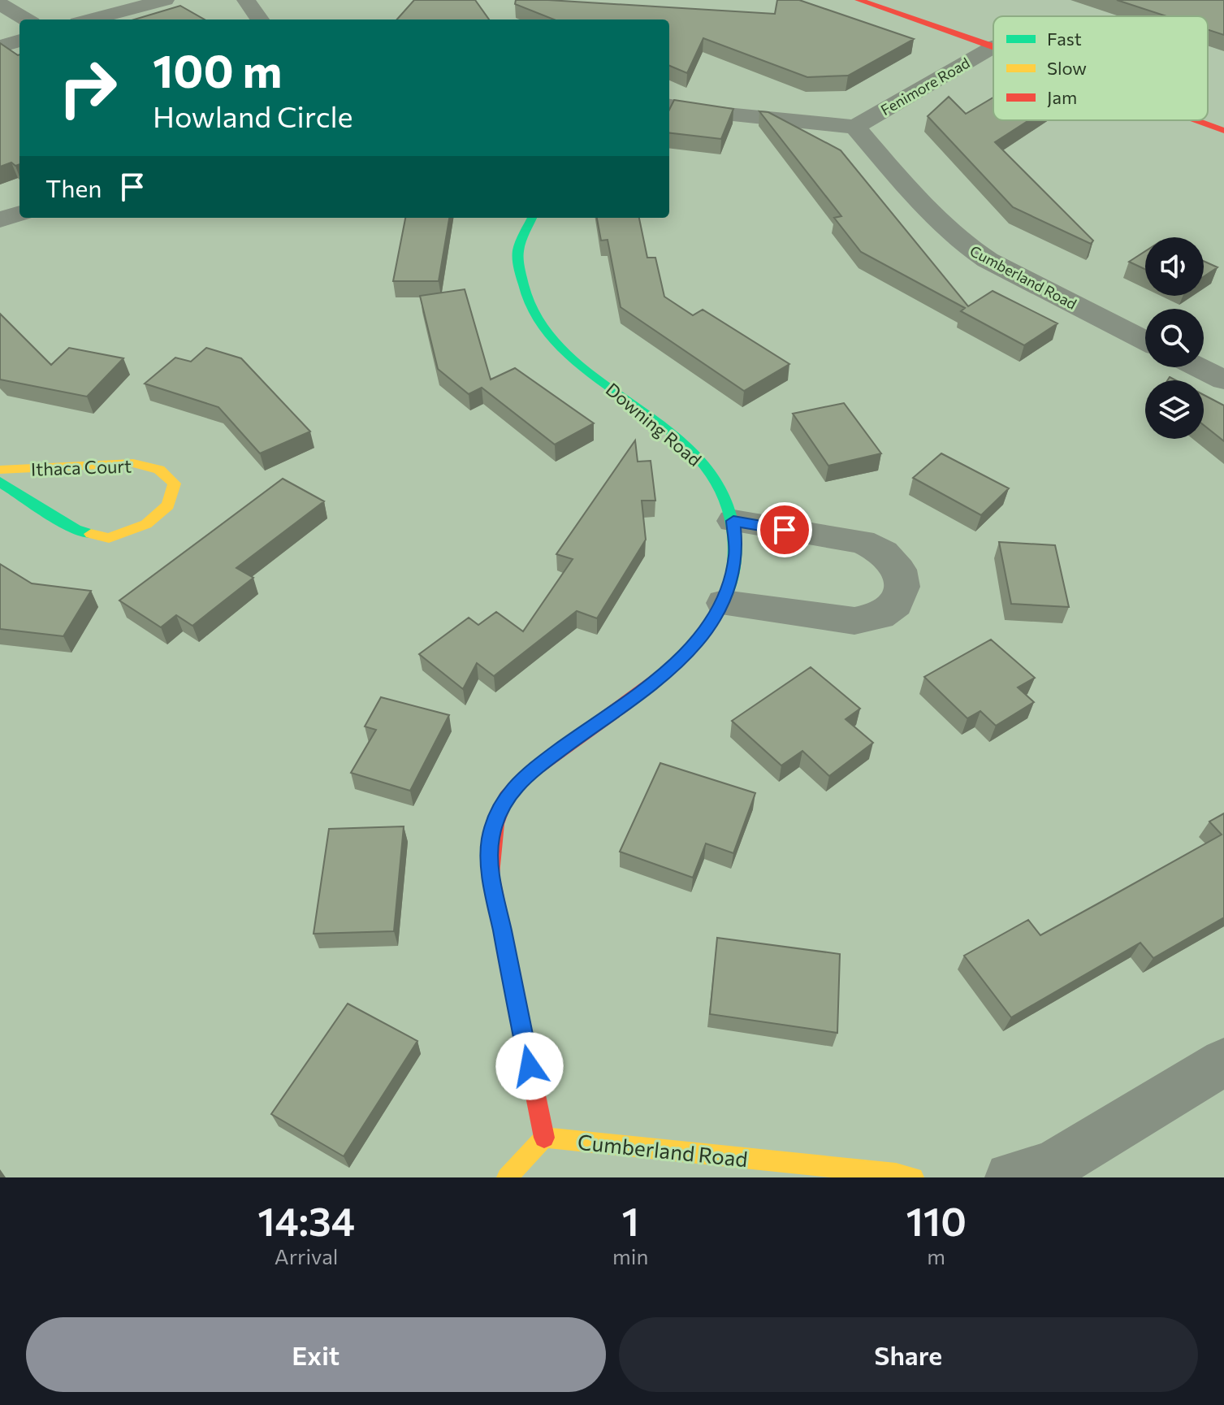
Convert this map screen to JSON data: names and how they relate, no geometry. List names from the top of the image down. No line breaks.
{"streets":{"street":["Fenimore Road","Cumberland Road","Downing Road","Ithaca Court"]},"crossings":[["Fenimore Road","Cumberland Road"],["Cumberland Road","Downing Road"]],"legend":["Fast","Slow","Jam"],"page":{"turn":["100 m","Howland Circle"],"then":"Then","eta":["14:34","Arrival","1","min","110","m"],"buttons":["Exit","Share"]}}
